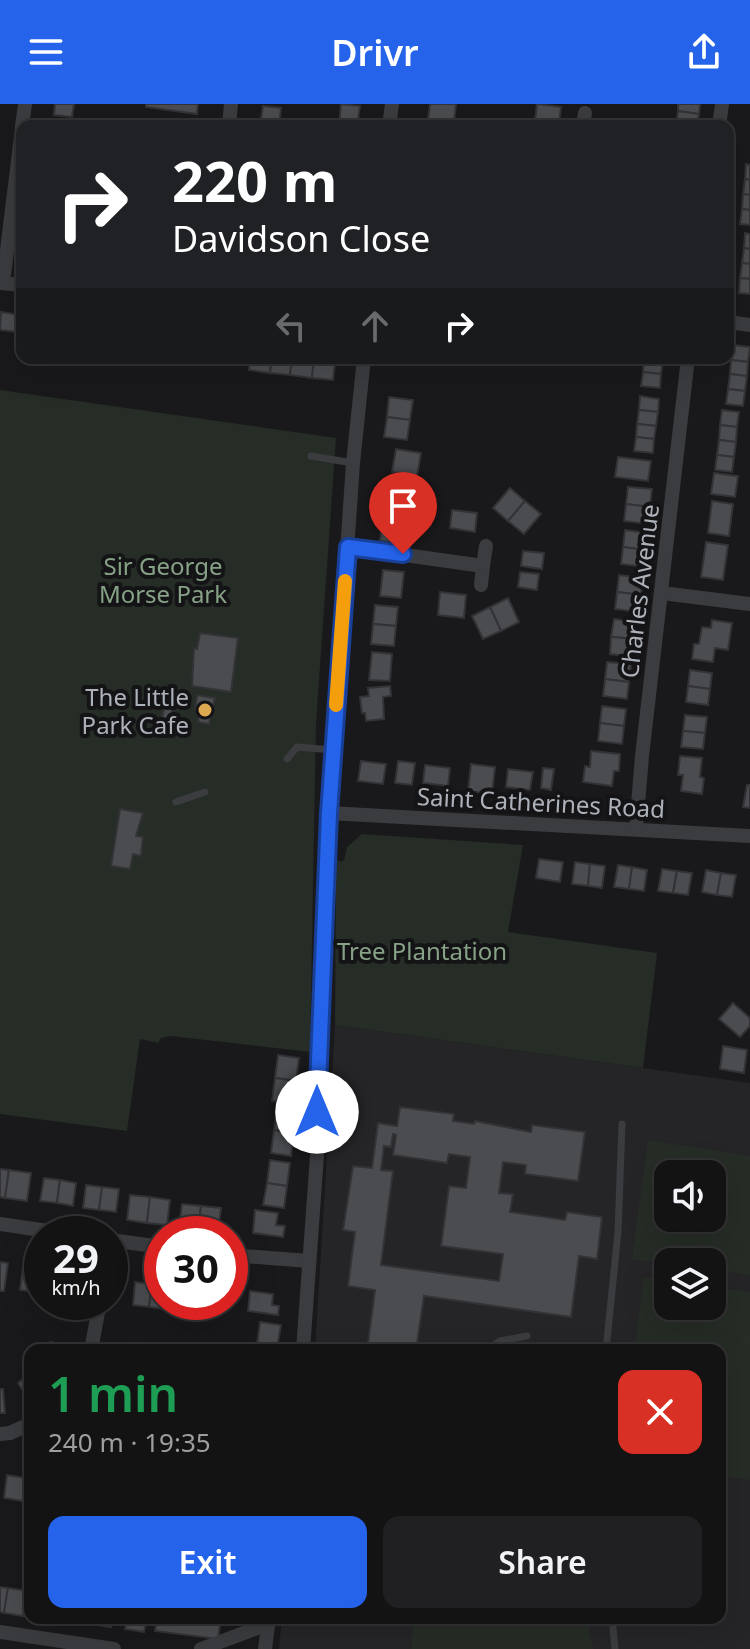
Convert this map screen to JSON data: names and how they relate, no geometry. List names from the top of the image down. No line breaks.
{"streets":{"street":["Charles Avenue","Saint Catherines Road"]},"crossings":[["Charles Avenue","Saint Catherines Road"]],"parks":["Sir George Morse Park","Tree Plantation"],"places":["The Little Park Cafe"],"page":{"header":"Drivr","turn":["220 m","Davidson Close"],"speed":"29 km/h","limit":"30","heading":["1 min","240 m · 19:35"],"buttons":["Exit","Share"]}}
